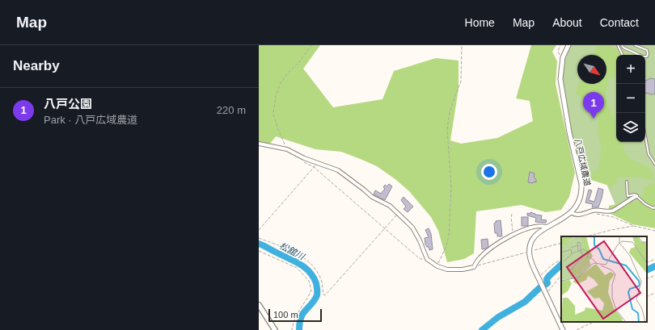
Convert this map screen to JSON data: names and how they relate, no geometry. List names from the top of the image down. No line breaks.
{"streets":{"street":["八戸広域農道"]},"water":["松舘川"],"scale_bar":"100 m","north":"bottom right","page":{"header":"Map","nav":["Home","Map","About","Contact"],"heading":"Nearby","map_buttons":["+","−"],"list":[{"mark":"1","name":"八戸公園","note":"Park · 八戸広域農道","value":"220 m"}],"pins":"1","scale":"100 m"}}
